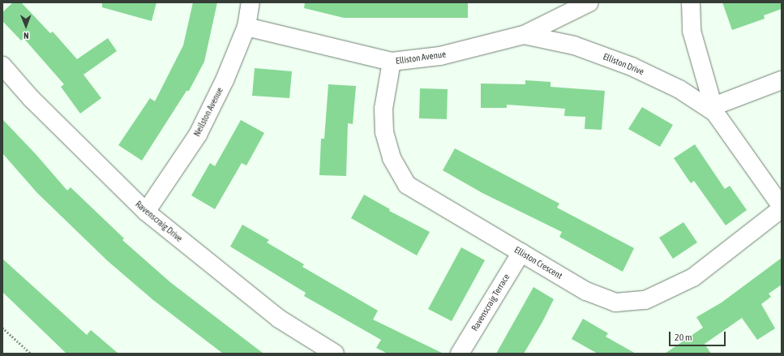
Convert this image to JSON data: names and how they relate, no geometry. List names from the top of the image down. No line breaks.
{"streets":{"street":["Elliston Avenue","Elliston Drive","Neilston Avenue","Ravenscraig Drive","Elliston Crescent","Ravenscraig Terrace"]},"crossings":[["Elliston Avenue","Elliston Drive"],["Elliston Avenue","Neilston Avenue"],["Elliston Avenue","Elliston Crescent"],["Elliston Drive","Elliston Crescent"],["Neilston Avenue","Ravenscraig Drive"],["Elliston Crescent","Ravenscraig Terrace"]],"scale_bar":"20 m","north":"bottom"}
